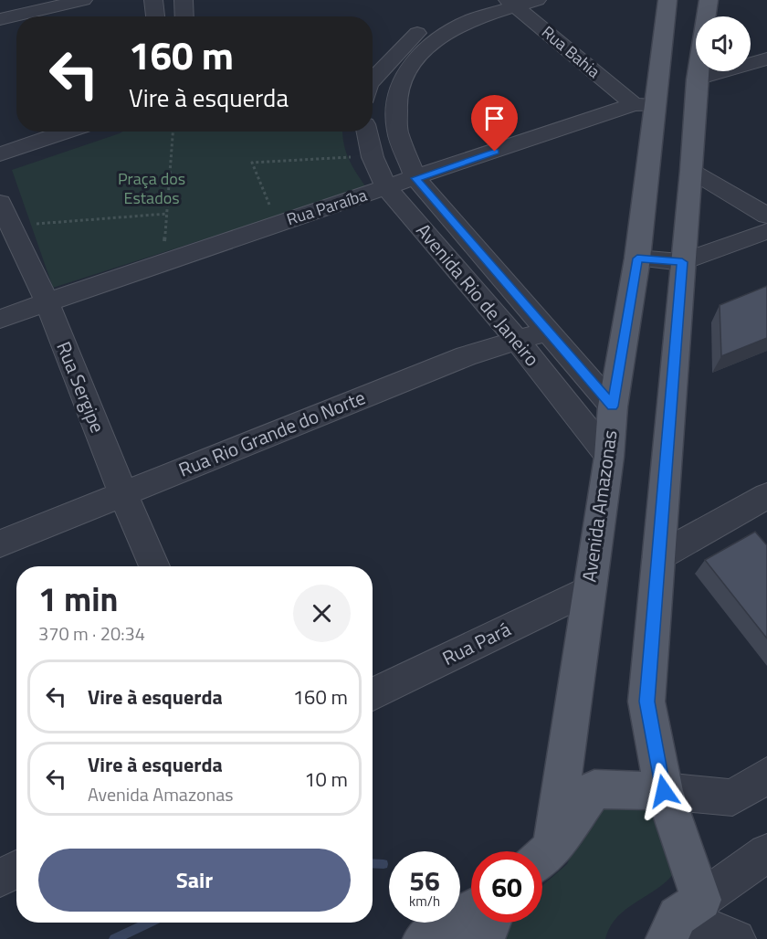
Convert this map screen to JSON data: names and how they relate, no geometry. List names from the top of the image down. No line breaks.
{"streets":{"main road":["Avenida Amazonas"],"street":["Rua Bahia","Rua Paraíba","Avenida Rio de Janeiro","Rua Sergipe","Rua Rio Grande do Norte","Rua Pará"]},"crossings":[["Rua Bahia","Rua Paraíba"],["Rua Bahia","Avenida Rio de Janeiro"],["Rua Bahia","Avenida Amazonas"],["Rua Paraíba","Avenida Rio de Janeiro"],["Rua Paraíba","Rua Sergipe"],["Rua Paraíba","Avenida Amazonas"],["Avenida Rio de Janeiro","Rua Rio Grande do Norte"],["Avenida Rio de Janeiro","Avenida Amazonas"],["Rua Sergipe","Rua Rio Grande do Norte"],["Avenida Amazonas","Rua Pará"]],"parks":["Praça dos Estados"],"page":{"turn":["160 m","Vire à esquerda"],"heading":["1 min","370 m · 20:34"],"list":[{"name":"Vire à esquerda","value":"160 m"},{"name":"Vire à esquerda","note":"Avenida Amazonas","value":"10 m"}],"buttons":"Sair","speed":"56 km/h","limit":"60"}}
